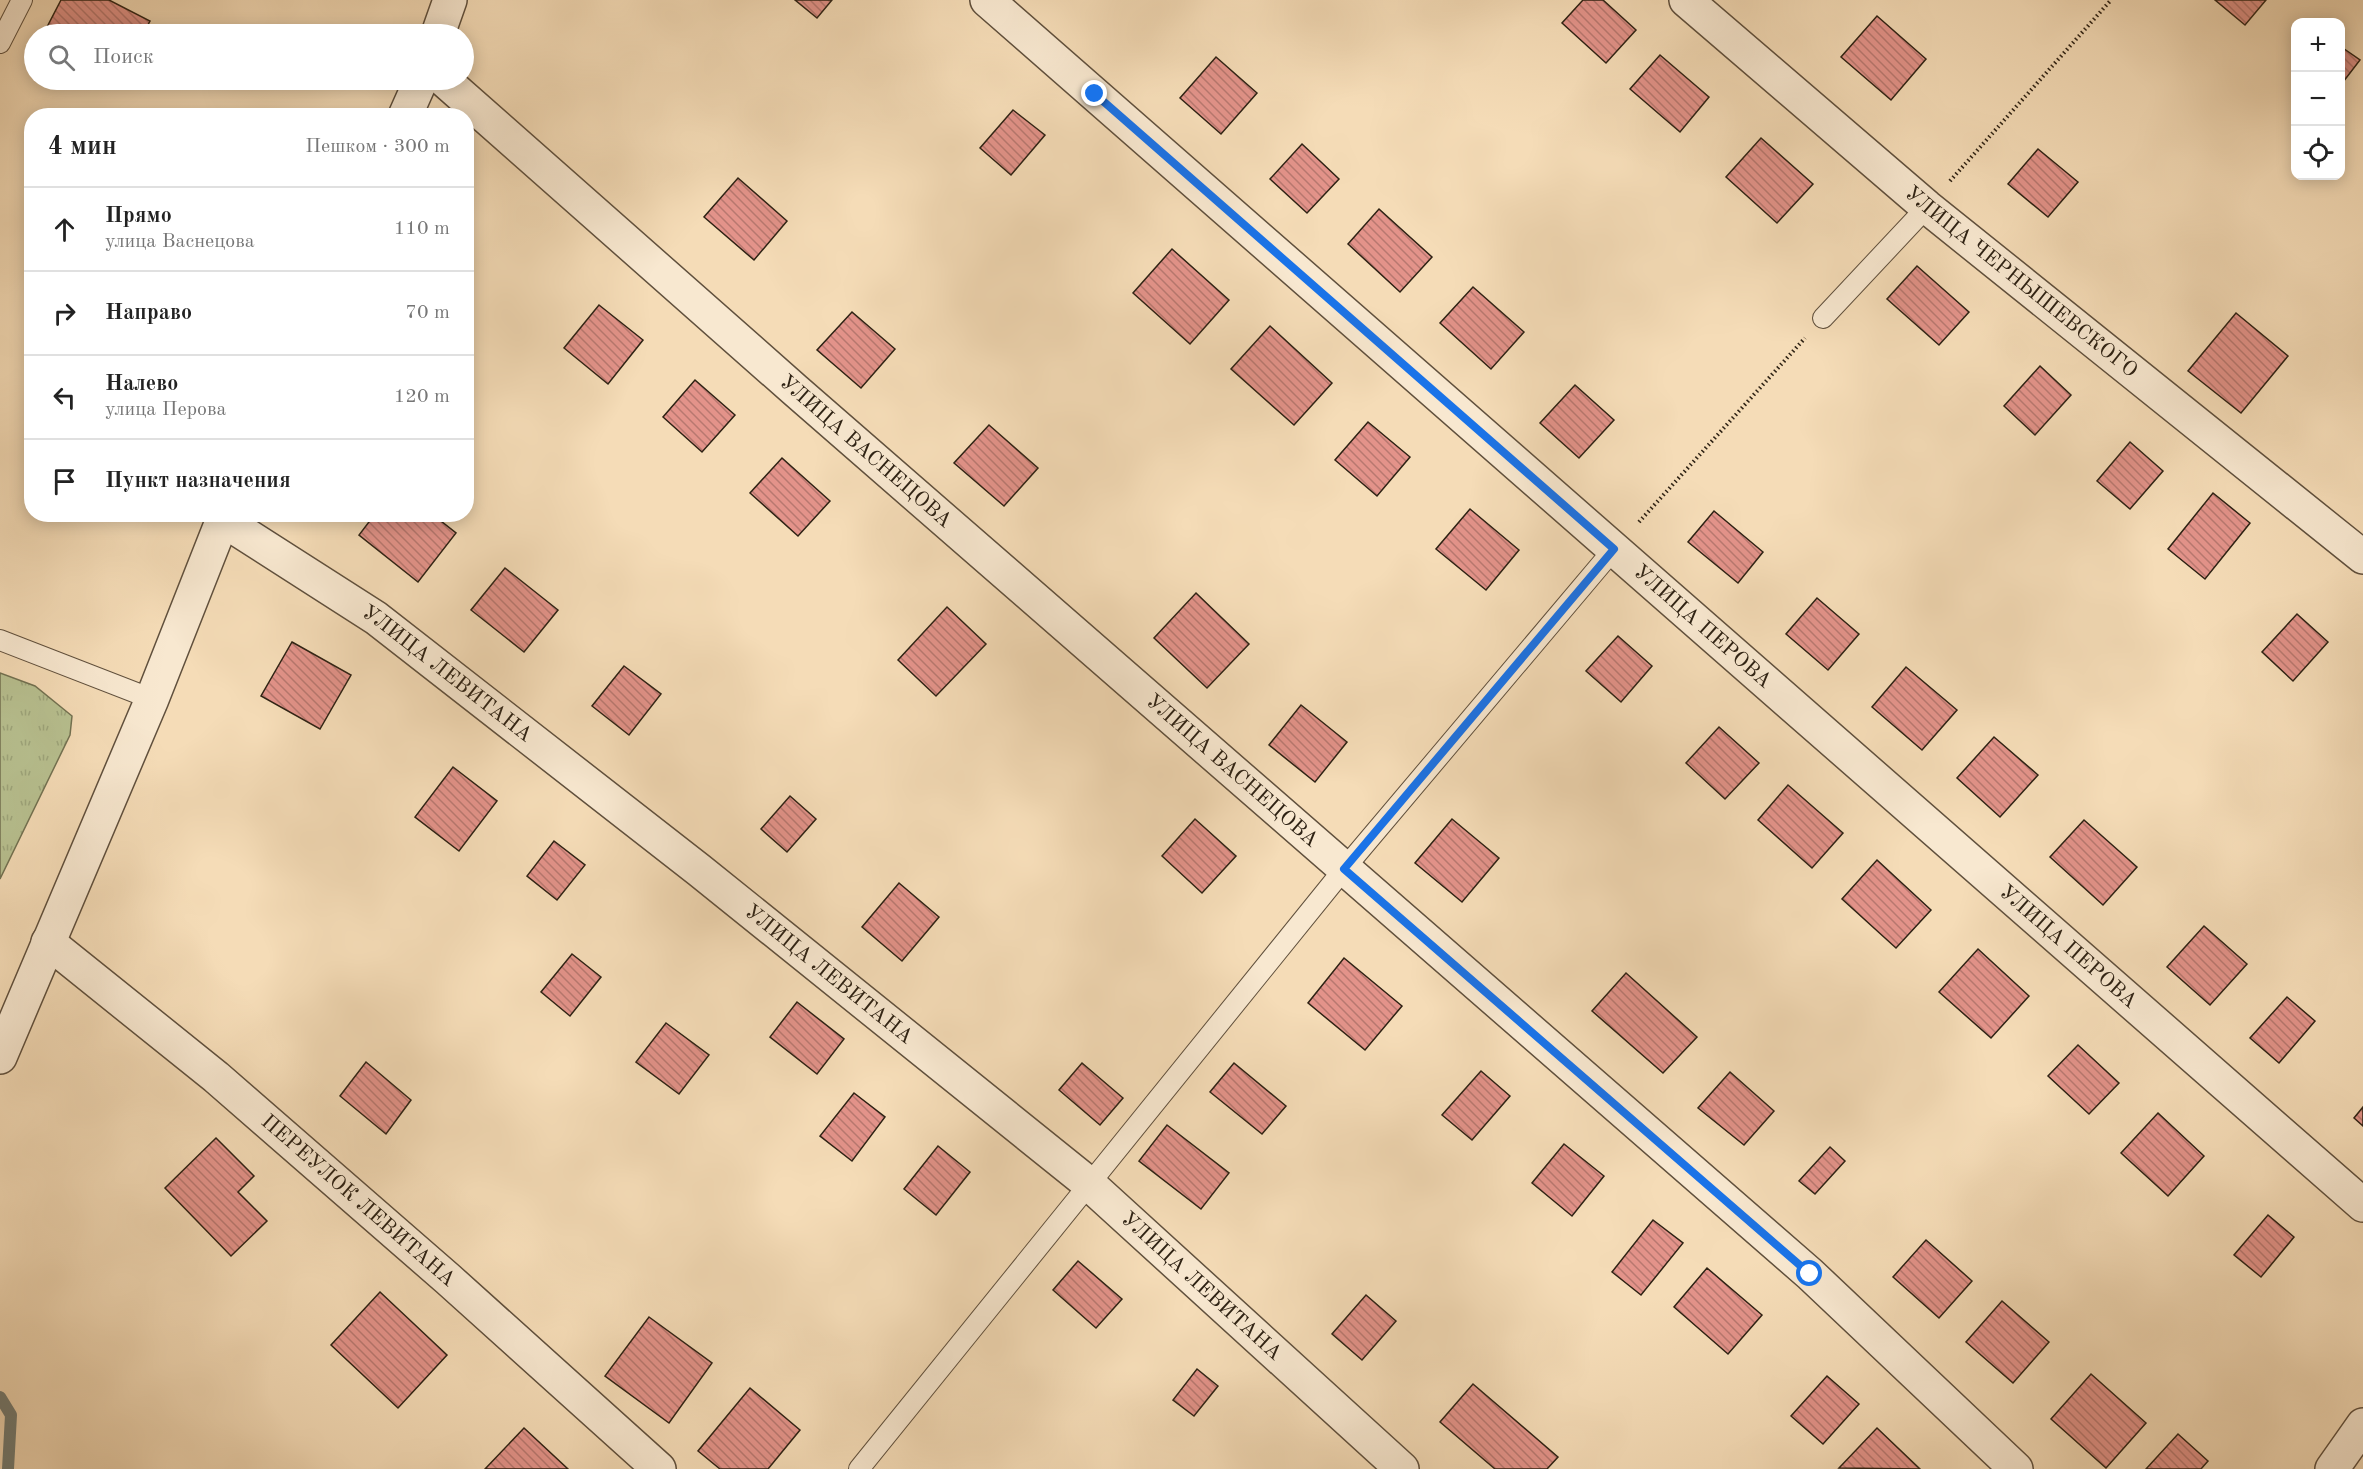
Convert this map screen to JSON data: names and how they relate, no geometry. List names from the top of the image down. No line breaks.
{"streets":{"street":["УЛИЦА ЧЕРНЫШЕВСКОГО","УЛИЦА ВАСНЕЦОВА","УЛИЦА ПЕРОВА","УЛИЦА ЛЕВИТАНА","ПЕРЕУЛОК ЛЕВИТАНА"]},"page":{"map_buttons":["+","−"],"search":"Поиск","heading":["4 мин","Пешком · 300 m"],"list":[["Прямо","улица Васнецова","110 m"],["Направо","70 m"],["Налево","улица Перова","120 m"],"Пункт назначения"]}}
